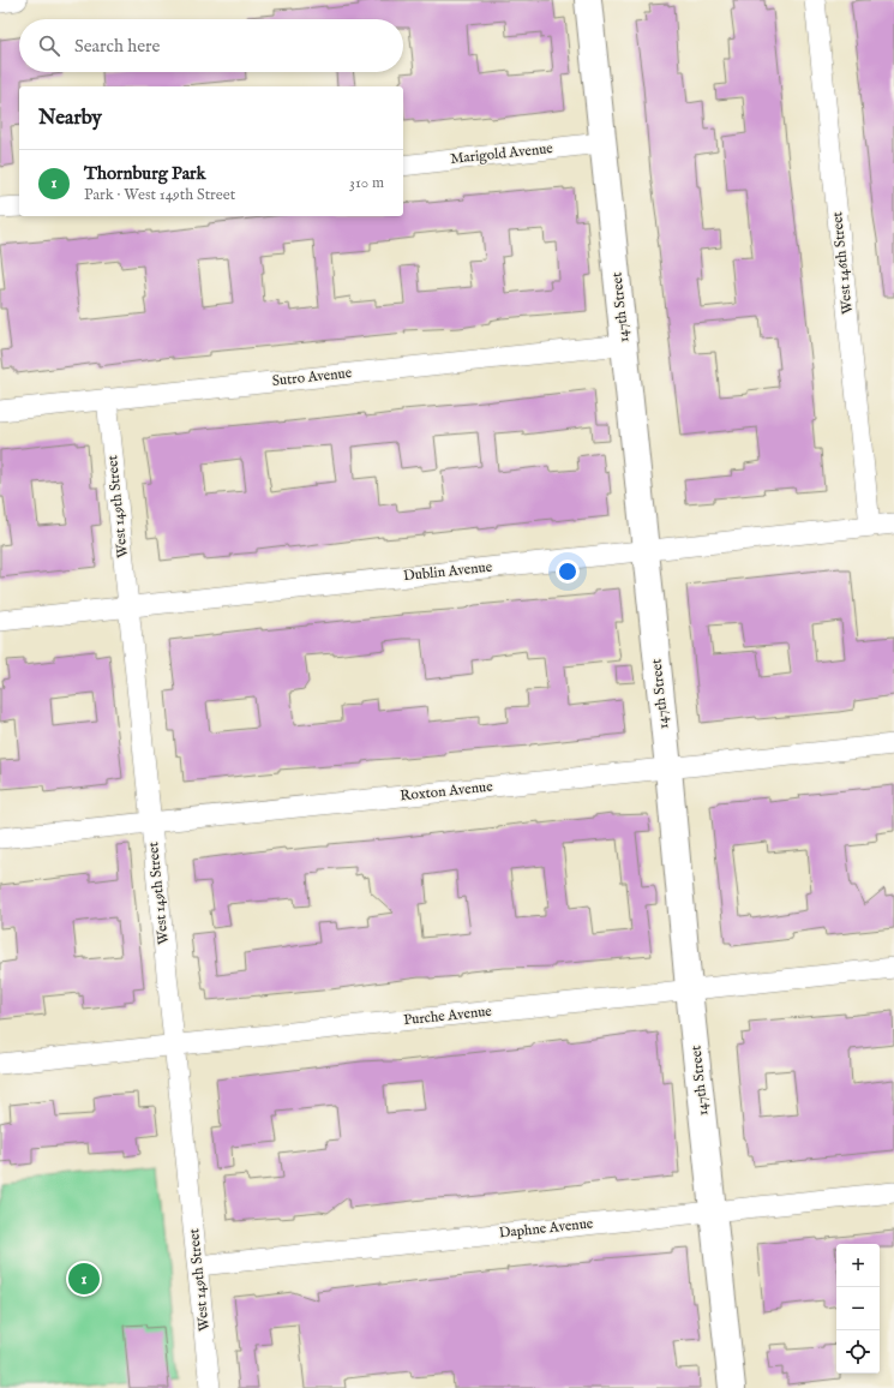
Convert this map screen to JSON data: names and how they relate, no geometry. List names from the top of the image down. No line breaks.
{"streets":{"street":["Marigold Avenue","West 146th Street","147th Street","Sutro Avenue","West 149th Street","Dublin Avenue","Roxton Avenue","Purche Avenue","Daphne Avenue"]},"crossings":[["Marigold Avenue","147th Street"],["West 146th Street","Dublin Avenue"],["147th Street","Sutro Avenue"],["147th Street","Dublin Avenue"],["147th Street","Roxton Avenue"],["147th Street","Purche Avenue"],["147th Street","Daphne Avenue"],["Sutro Avenue","West 149th Street"],["West 149th Street","Dublin Avenue"],["West 149th Street","Roxton Avenue"],["West 149th Street","Purche Avenue"],["West 149th Street","Daphne Avenue"]],"page":{"search":"Search here","heading":"Nearby","list":[{"mark":"1","name":"Thornburg Park","note":"Park · West 149th Street","value":"310 m"}],"map_buttons":["+","−"],"pins":"1"}}
